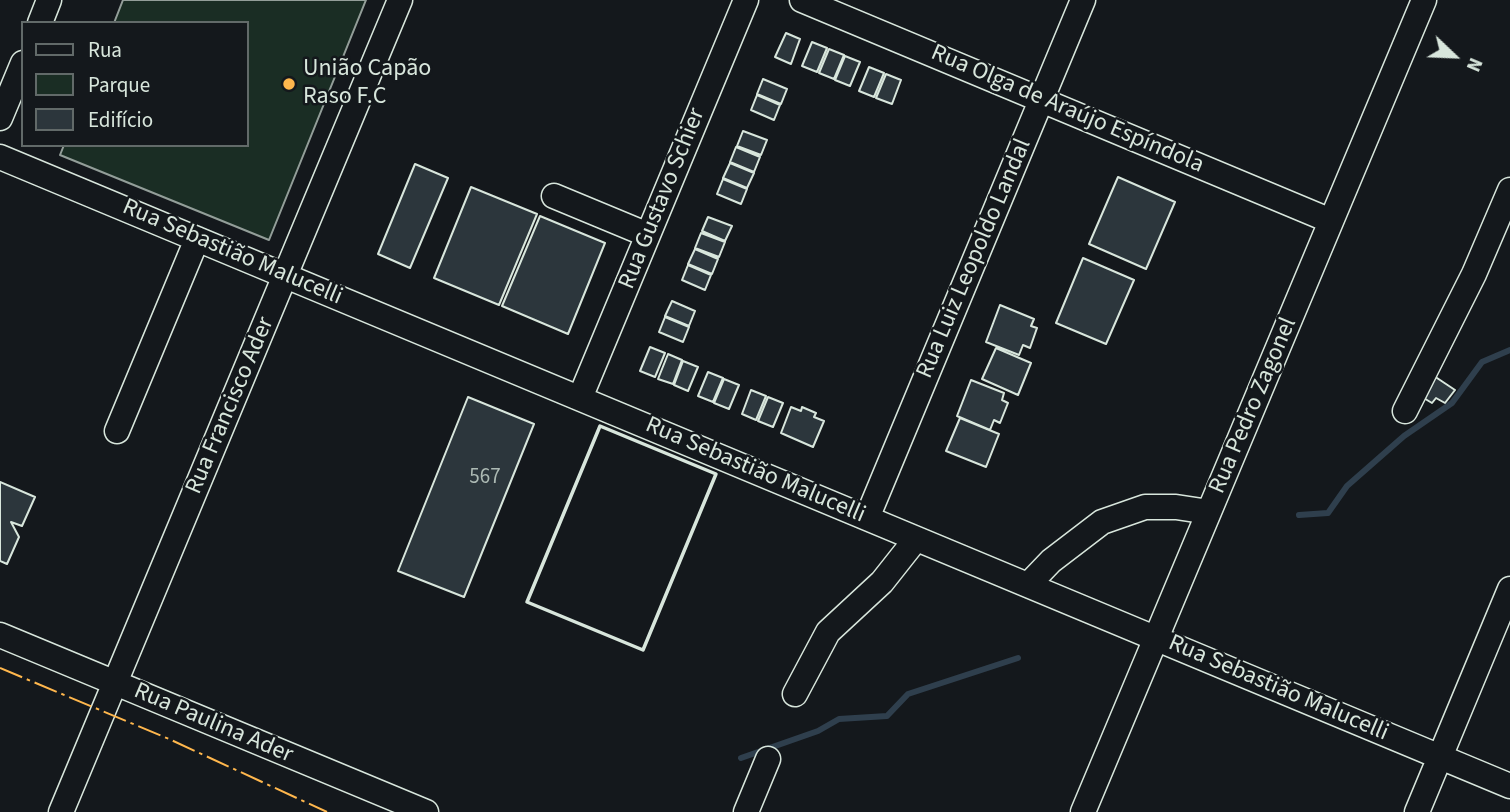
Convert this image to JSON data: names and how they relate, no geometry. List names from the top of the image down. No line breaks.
{"streets":{"street":["Rua Olga de Araújo Espíndola","Rua Gustavo Schier","Rua Sebastião Malucelli","Rua Luiz Leopoldo Landal","Rua Francisco Ader","Rua Pedro Zagonel","Rua Paulina Ader"]},"crossings":[["Rua Olga de Araújo Espíndola","Rua Luiz Leopoldo Landal"],["Rua Olga de Araújo Espíndola","Rua Pedro Zagonel"],["Rua Gustavo Schier","Rua Sebastião Malucelli"],["Rua Sebastião Malucelli","Rua Luiz Leopoldo Landal"],["Rua Sebastião Malucelli","Rua Francisco Ader"],["Rua Sebastião Malucelli","Rua Pedro Zagonel"],["Rua Francisco Ader","Rua Paulina Ader"]],"places":["União Capão Raso F.C"],"house_numbers":["567"],"legend":["Rua","Parque","Edifício"],"north":"bottom right"}
